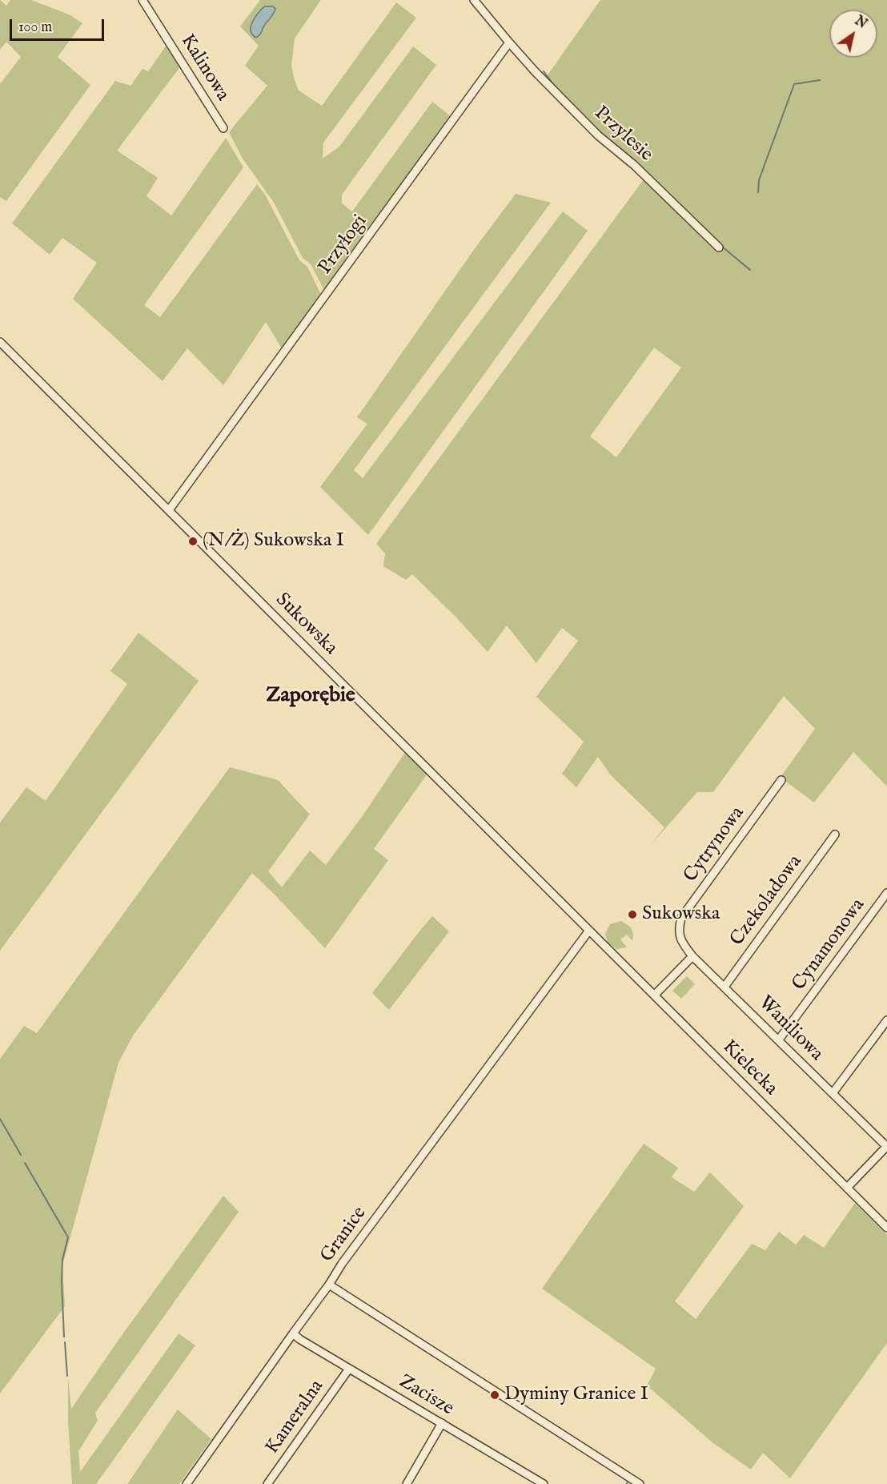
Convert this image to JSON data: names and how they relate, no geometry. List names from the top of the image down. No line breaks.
{"streets":{"street":["Kalinowa","Przylesie","Przyłogi","Sukowska","Cytrynowa","Czekoladowa","Cynamonowa","Waniliowa","Kielecka","Granice","Zacisze","Kameralna"]},"crossings":[["Przylesie","Przyłogi"],["Przyłogi","Sukowska"],["Sukowska","Kielecka"],["Sukowska","Granice"],["Cytrynowa","Waniliowa"],["Czekoladowa","Waniliowa"],["Cynamonowa","Waniliowa"],["Kielecka","Granice"],["Zacisze","Kameralna"]],"districts":["Zaporębie"],"places":["(N/Ż) Sukowska I","Sukowska","Dyminy Granice I"],"scale_bar":"100 m","north":"top right"}
